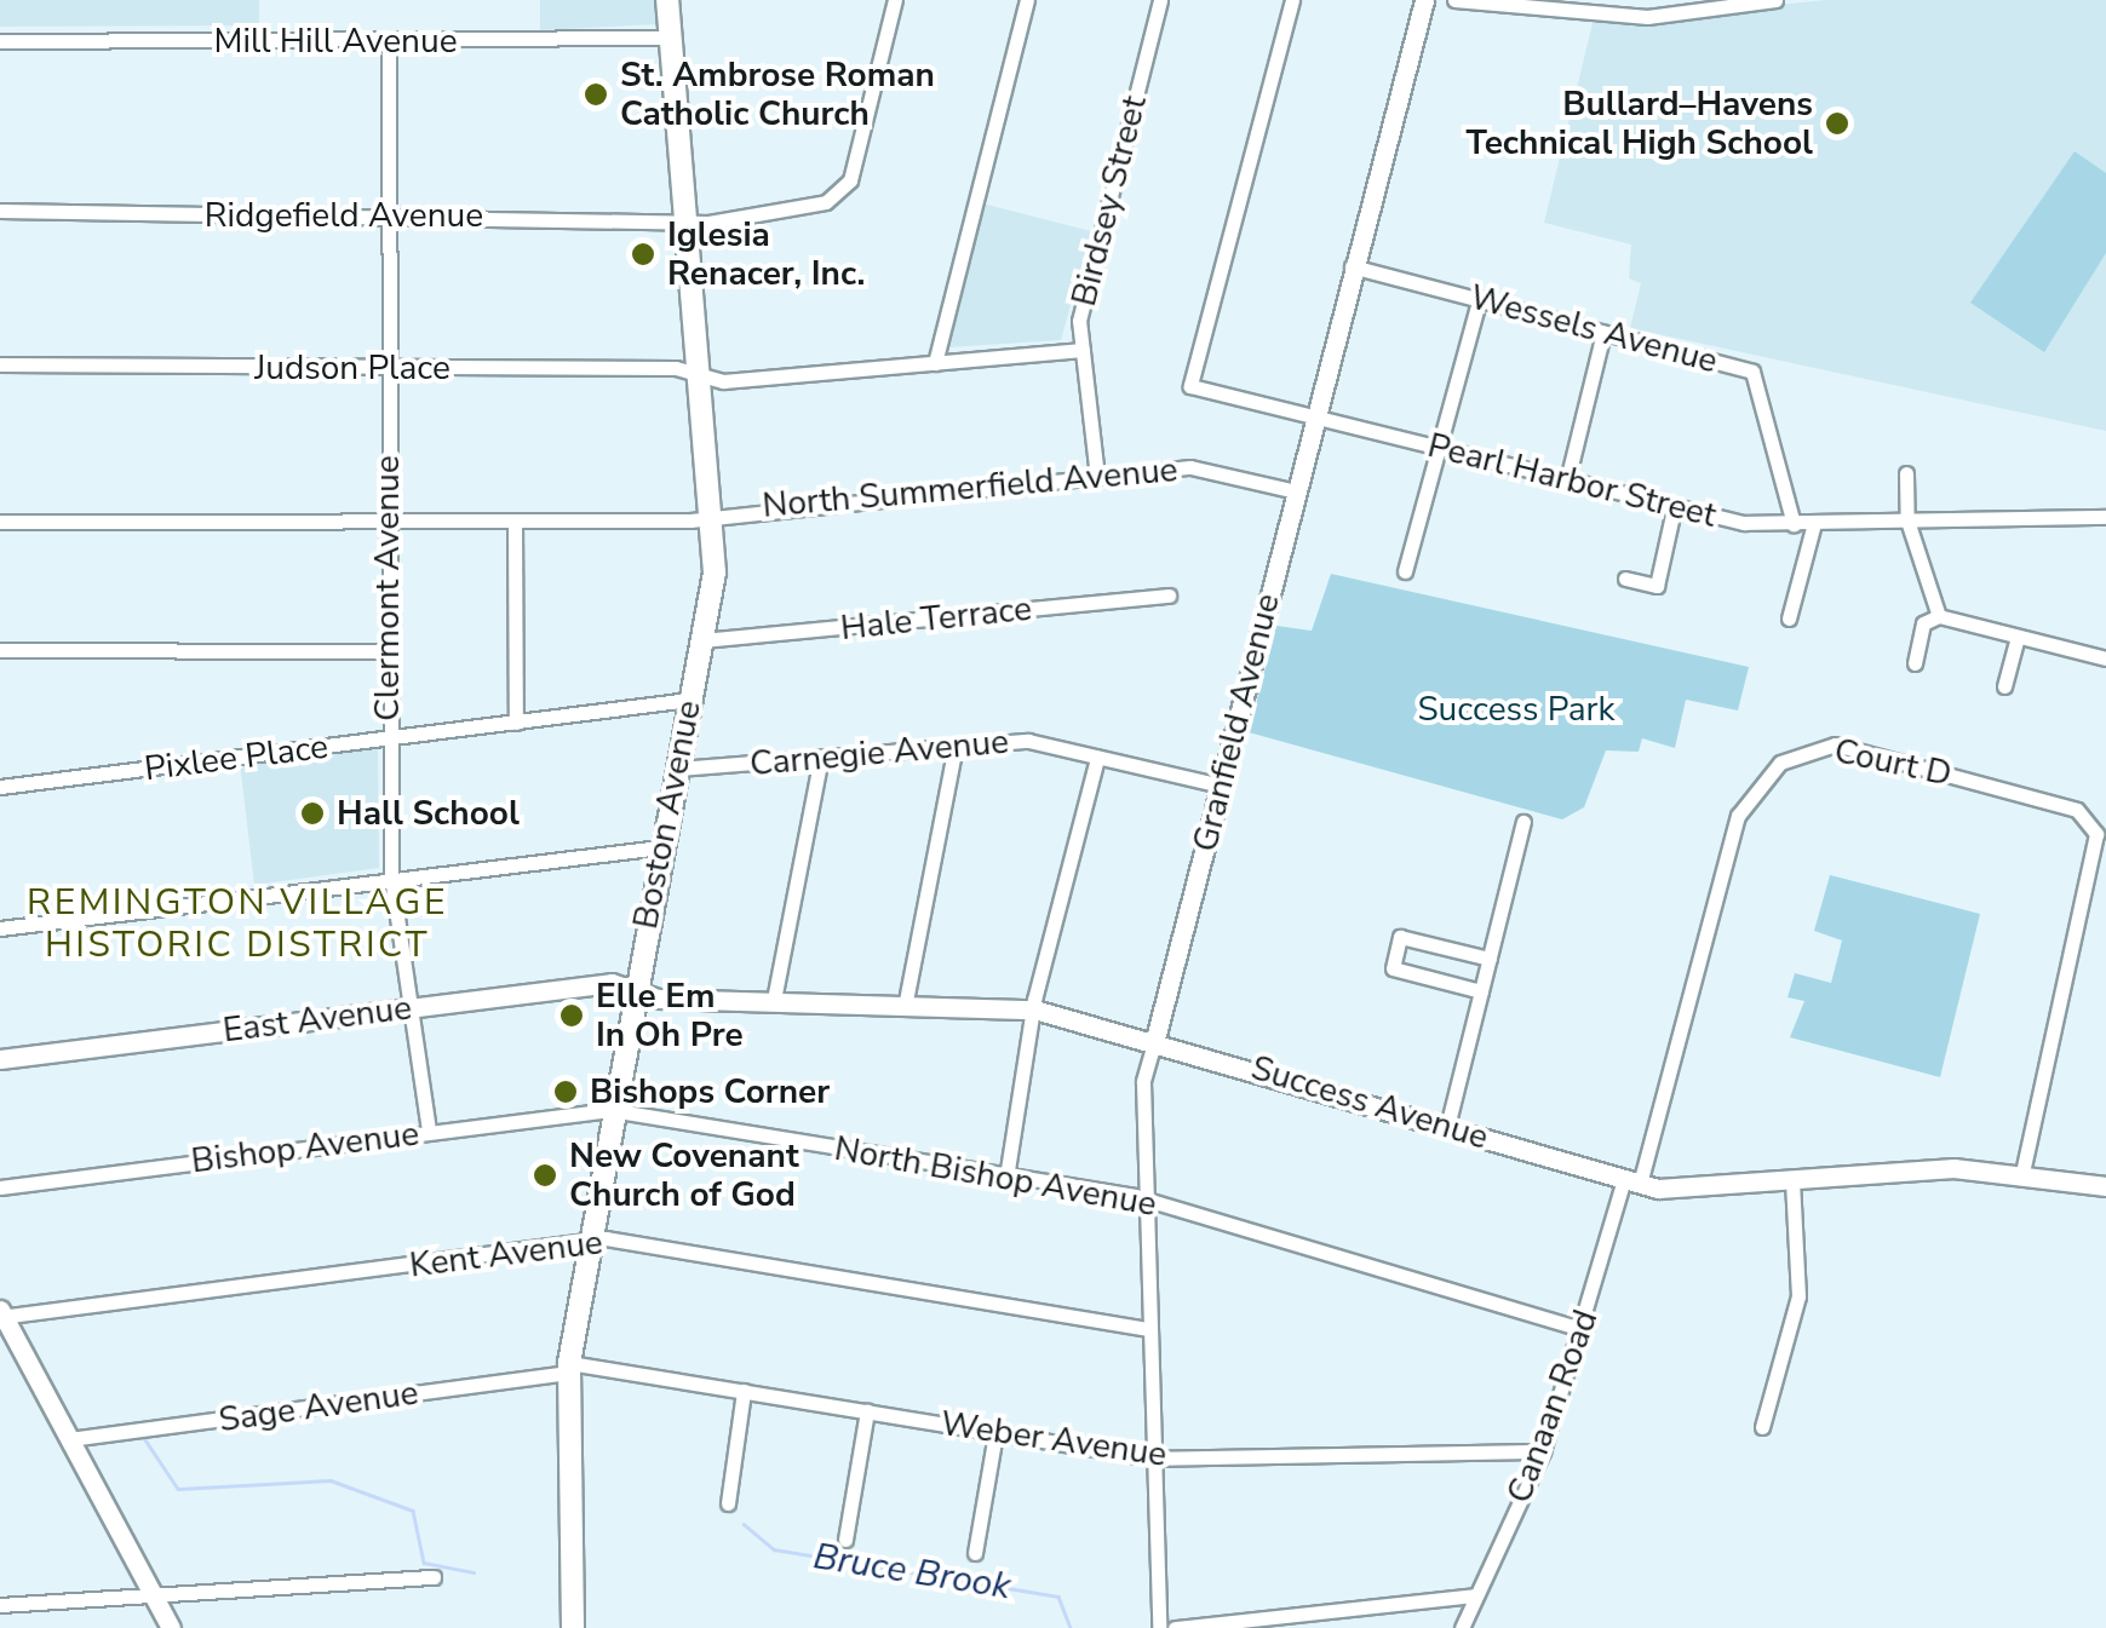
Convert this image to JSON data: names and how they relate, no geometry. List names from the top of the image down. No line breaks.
{"streets":{"main road":["Boston Avenue"],"street":["Mill Hill Avenue","Birdsey Street","Ridgefield Avenue","Wessels Avenue","Judson Place","Pearl Harbor Street","North Summerfield Avenue","Clermont Avenue","Hale Terrace","Granfield Avenue","Carnegie Avenue","Pixlee Place","Court D","East Avenue","Success Avenue","Bishop Avenue","North Bishop Avenue","Kent Avenue","Sage Avenue","Canaan Road","Weber Avenue"]},"crossings":[["Mill Hill Avenue","Clermont Avenue"],["Mill Hill Avenue","Boston Avenue"],["Birdsey Street","Judson Place"],["Birdsey Street","North Summerfield Avenue"],["Ridgefield Avenue","Clermont Avenue"],["Ridgefield Avenue","Boston Avenue"],["Wessels Avenue","Pearl Harbor Street"],["Wessels Avenue","Granfield Avenue"],["Judson Place","Clermont Avenue"],["Judson Place","Boston Avenue"],["Pearl Harbor Street","Granfield Avenue"],["North Summerfield Avenue","Clermont Avenue"],["North Summerfield Avenue","Granfield Avenue"],["North Summerfield Avenue","Boston Avenue"],["Clermont Avenue","Pixlee Place"],["Clermont Avenue","East Avenue"],["Clermont Avenue","Bishop Avenue"],["Hale Terrace","Boston Avenue"],["Granfield Avenue","Carnegie Avenue"],["Granfield Avenue","Success Avenue"],["Granfield Avenue","North Bishop Avenue"],["Granfield Avenue","Kent Avenue"],["Granfield Avenue","Weber Avenue"],["Carnegie Avenue","Boston Avenue"],["Pixlee Place","Boston Avenue"],["Court D","Success Avenue"],["Court D","Canaan Road"],["Boston Avenue","East Avenue"],["Boston Avenue","Success Avenue"],["Boston Avenue","Bishop Avenue"],["Boston Avenue","North Bishop Avenue"],["Boston Avenue","Kent Avenue"],["Boston Avenue","Sage Avenue"],["Boston Avenue","Weber Avenue"],["East Avenue","Success Avenue"],["Success Avenue","Canaan Road"],["Bishop Avenue","North Bishop Avenue"],["North Bishop Avenue","Canaan Road"],["Sage Avenue","Weber Avenue"],["Canaan Road","Weber Avenue"]],"districts":["REMINGTON VILLAGE HISTORIC DISTRICT"],"water":["Bruce Brook"],"parks":["Success Park"],"places":["St. Ambrose Roman Catholic Church","Bullard–Havens Technical High School","Iglesia Renacer, Inc.","Hall School","Elle Em In Oh Pre","Bishops Corner","New Covenant Church of God"]}
